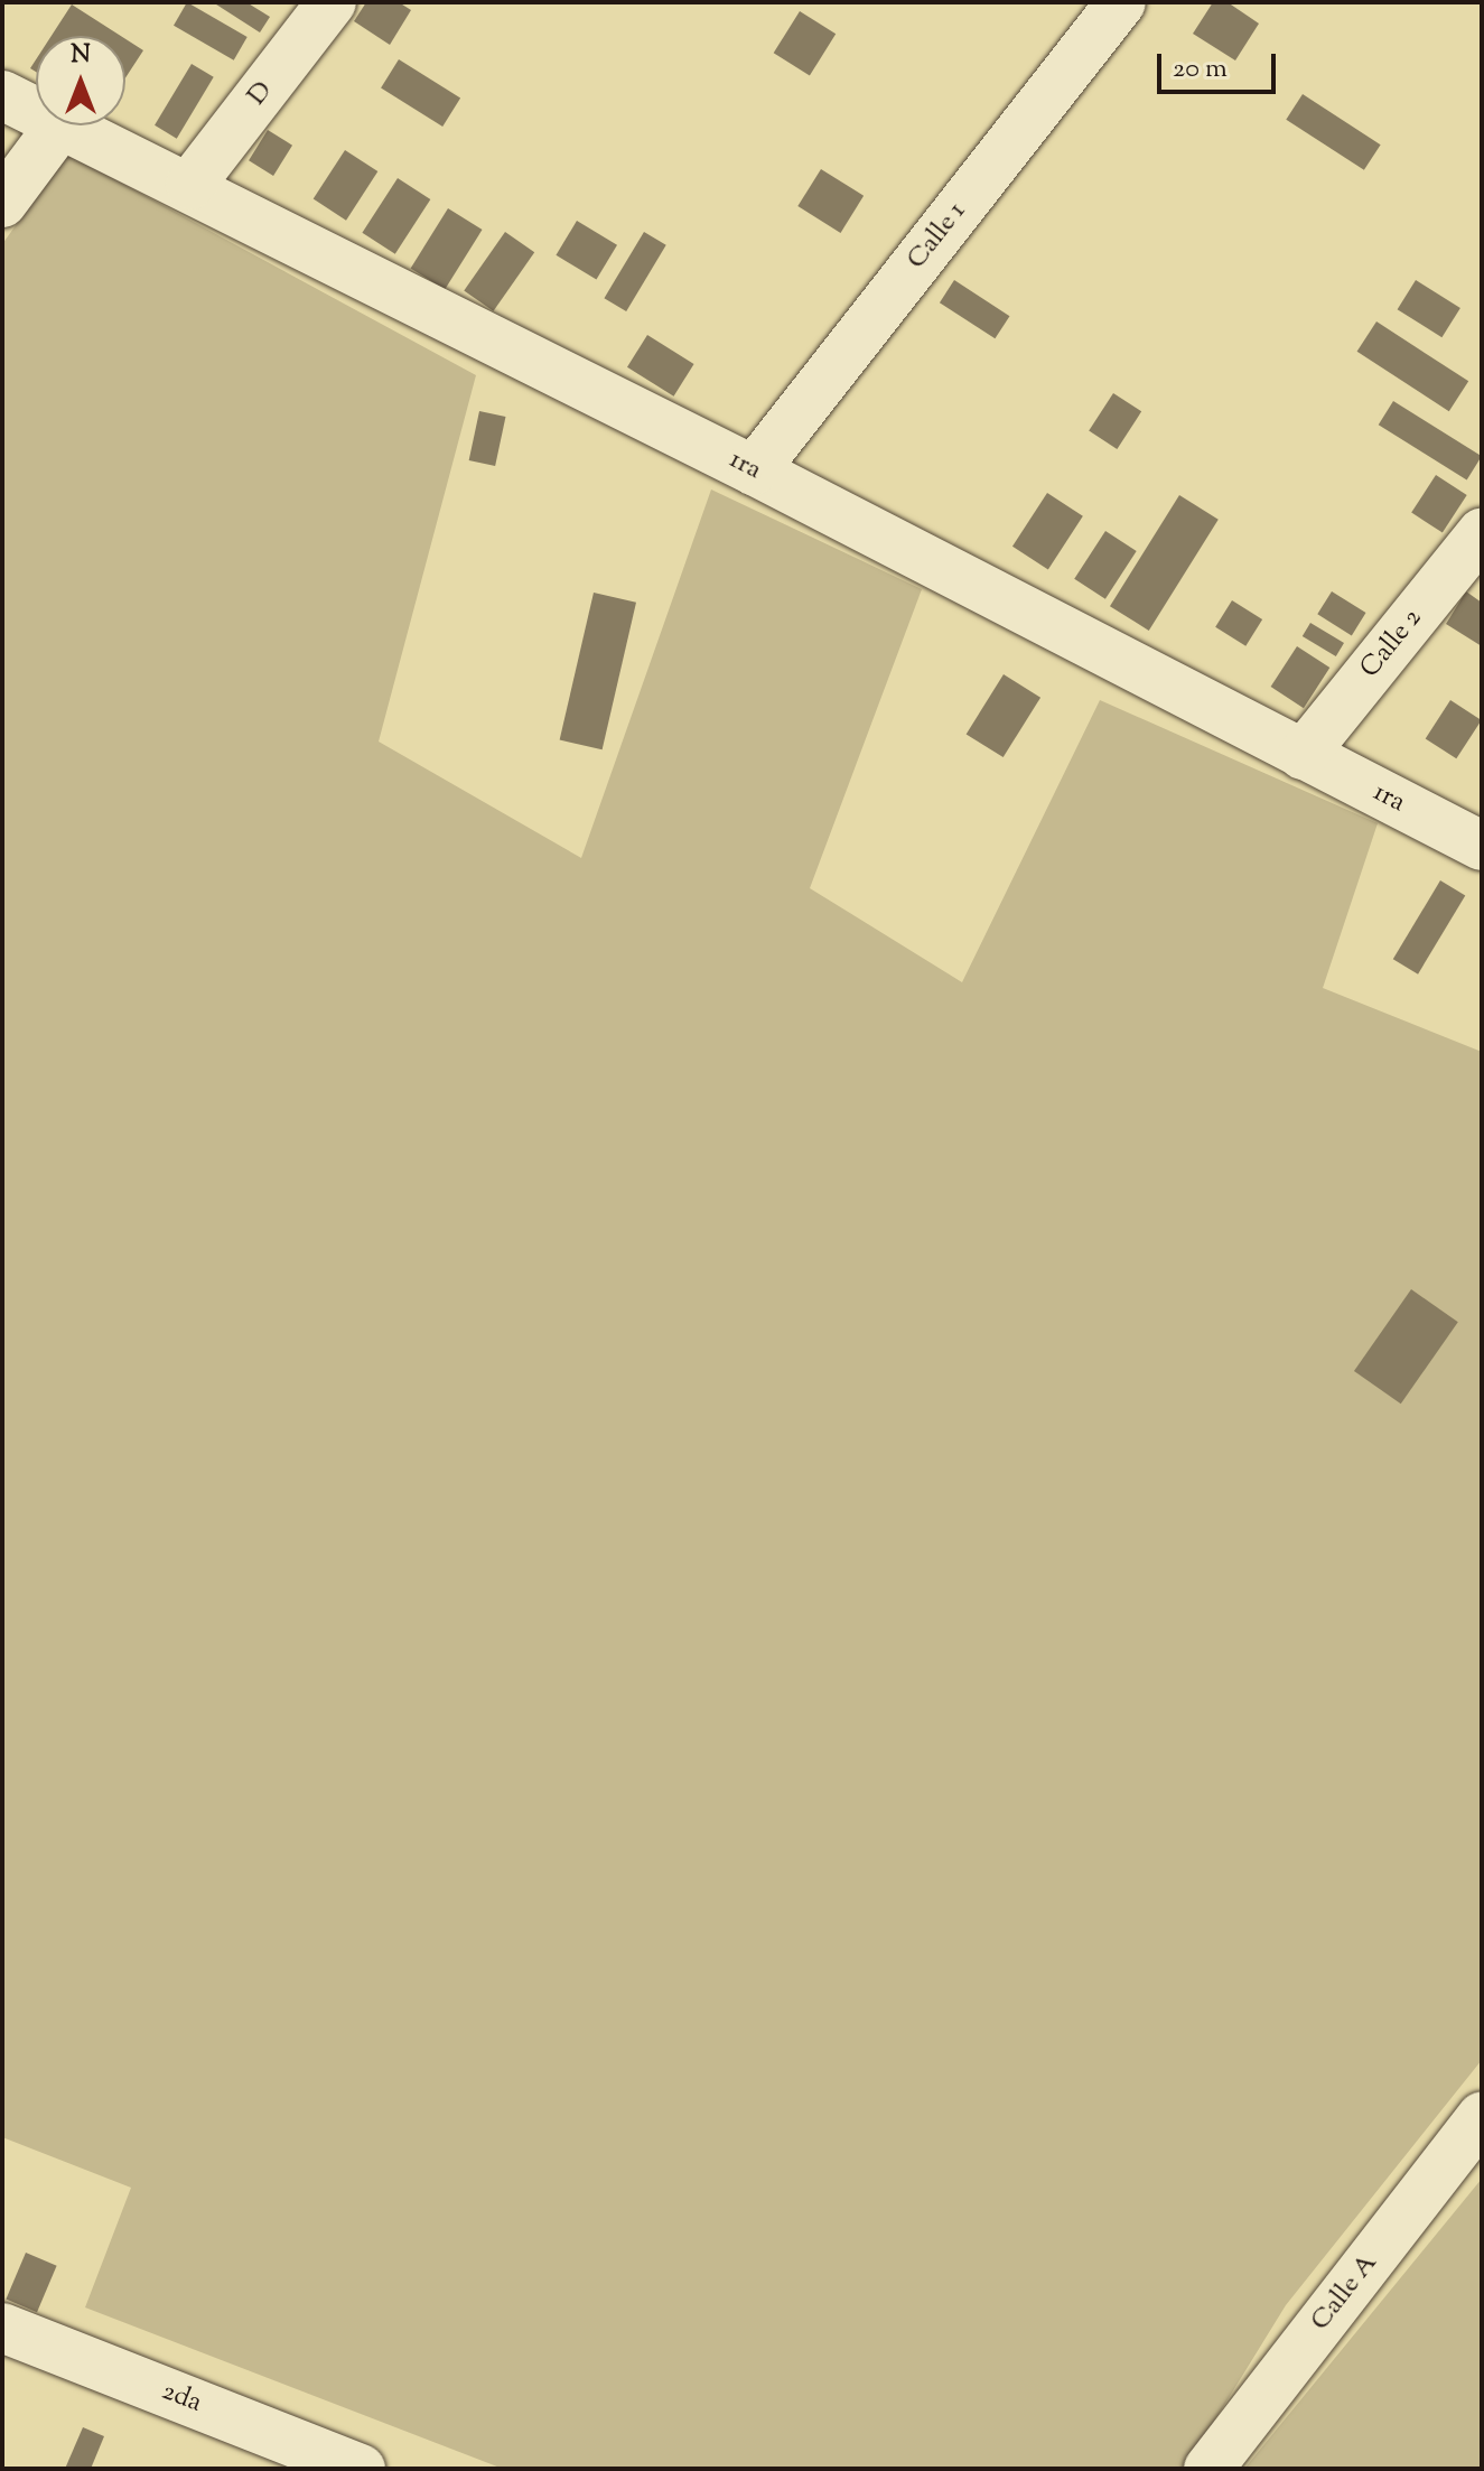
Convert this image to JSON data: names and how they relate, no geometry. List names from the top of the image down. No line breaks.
{"streets":{"street":["D","Calle 1","1ra","Calle 2","Calle A","2da"]},"crossings":[["D","1ra"],["Calle 1","1ra"],["1ra","Calle 2"]],"scale_bar":"20 m","north":"top"}
